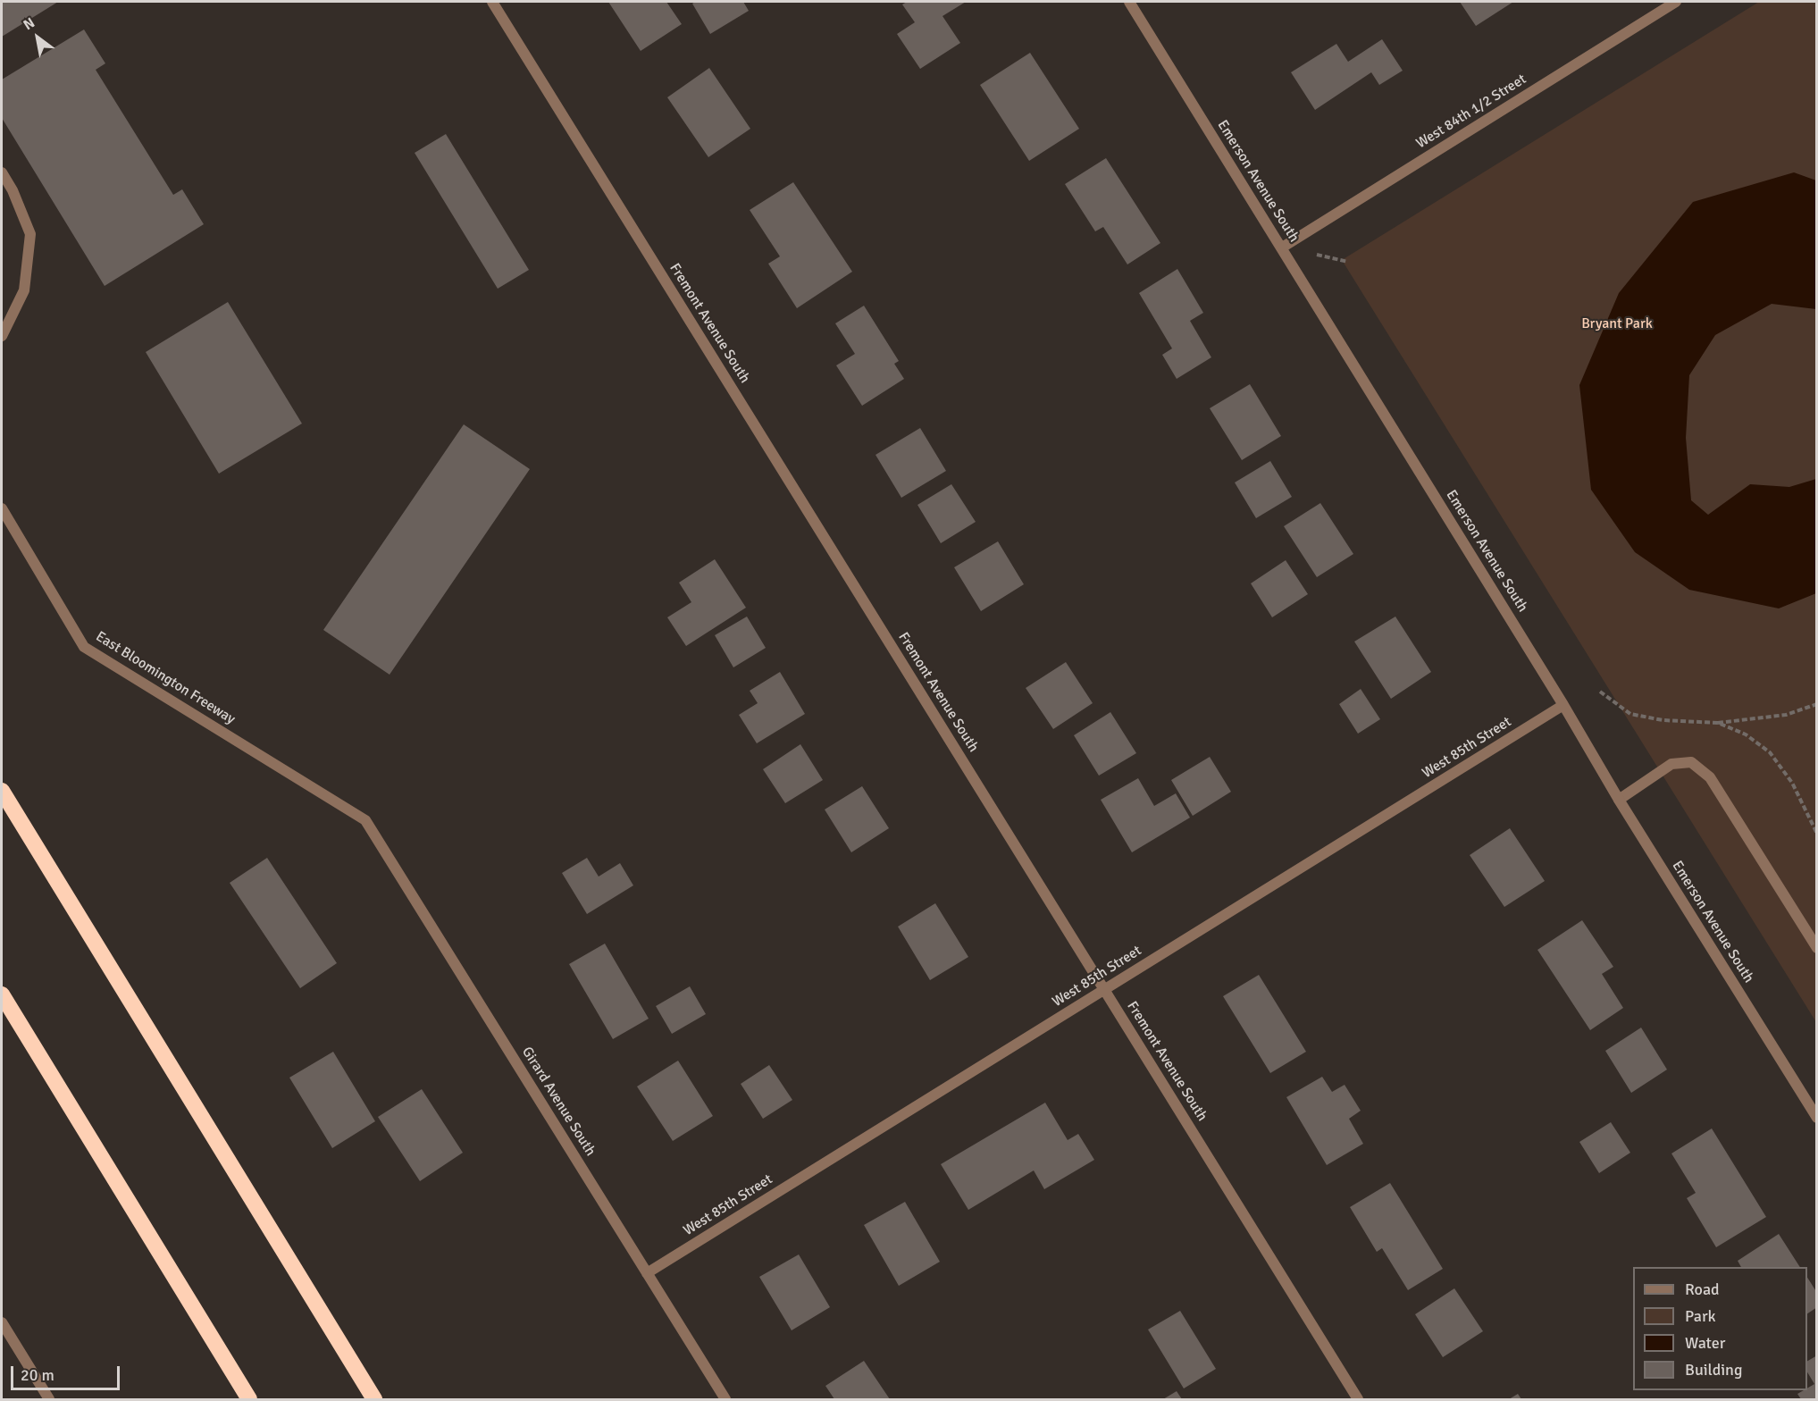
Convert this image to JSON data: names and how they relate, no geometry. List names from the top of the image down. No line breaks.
{"streets":{"street":["West 84th 1/2 Street","Emerson Avenue South","Fremont Avenue South","East Bloomington Freeway","West 85th Street","Girard Avenue South"]},"crossings":[["West 84th 1/2 Street","Emerson Avenue South"],["Emerson Avenue South","West 85th Street"],["Fremont Avenue South","West 85th Street"],["East Bloomington Freeway","Girard Avenue South"],["West 85th Street","Girard Avenue South"]],"parks":["Bryant Park"],"legend":["Road","Park","Water","Building"],"scale_bar":"20 m","north":"top left"}
